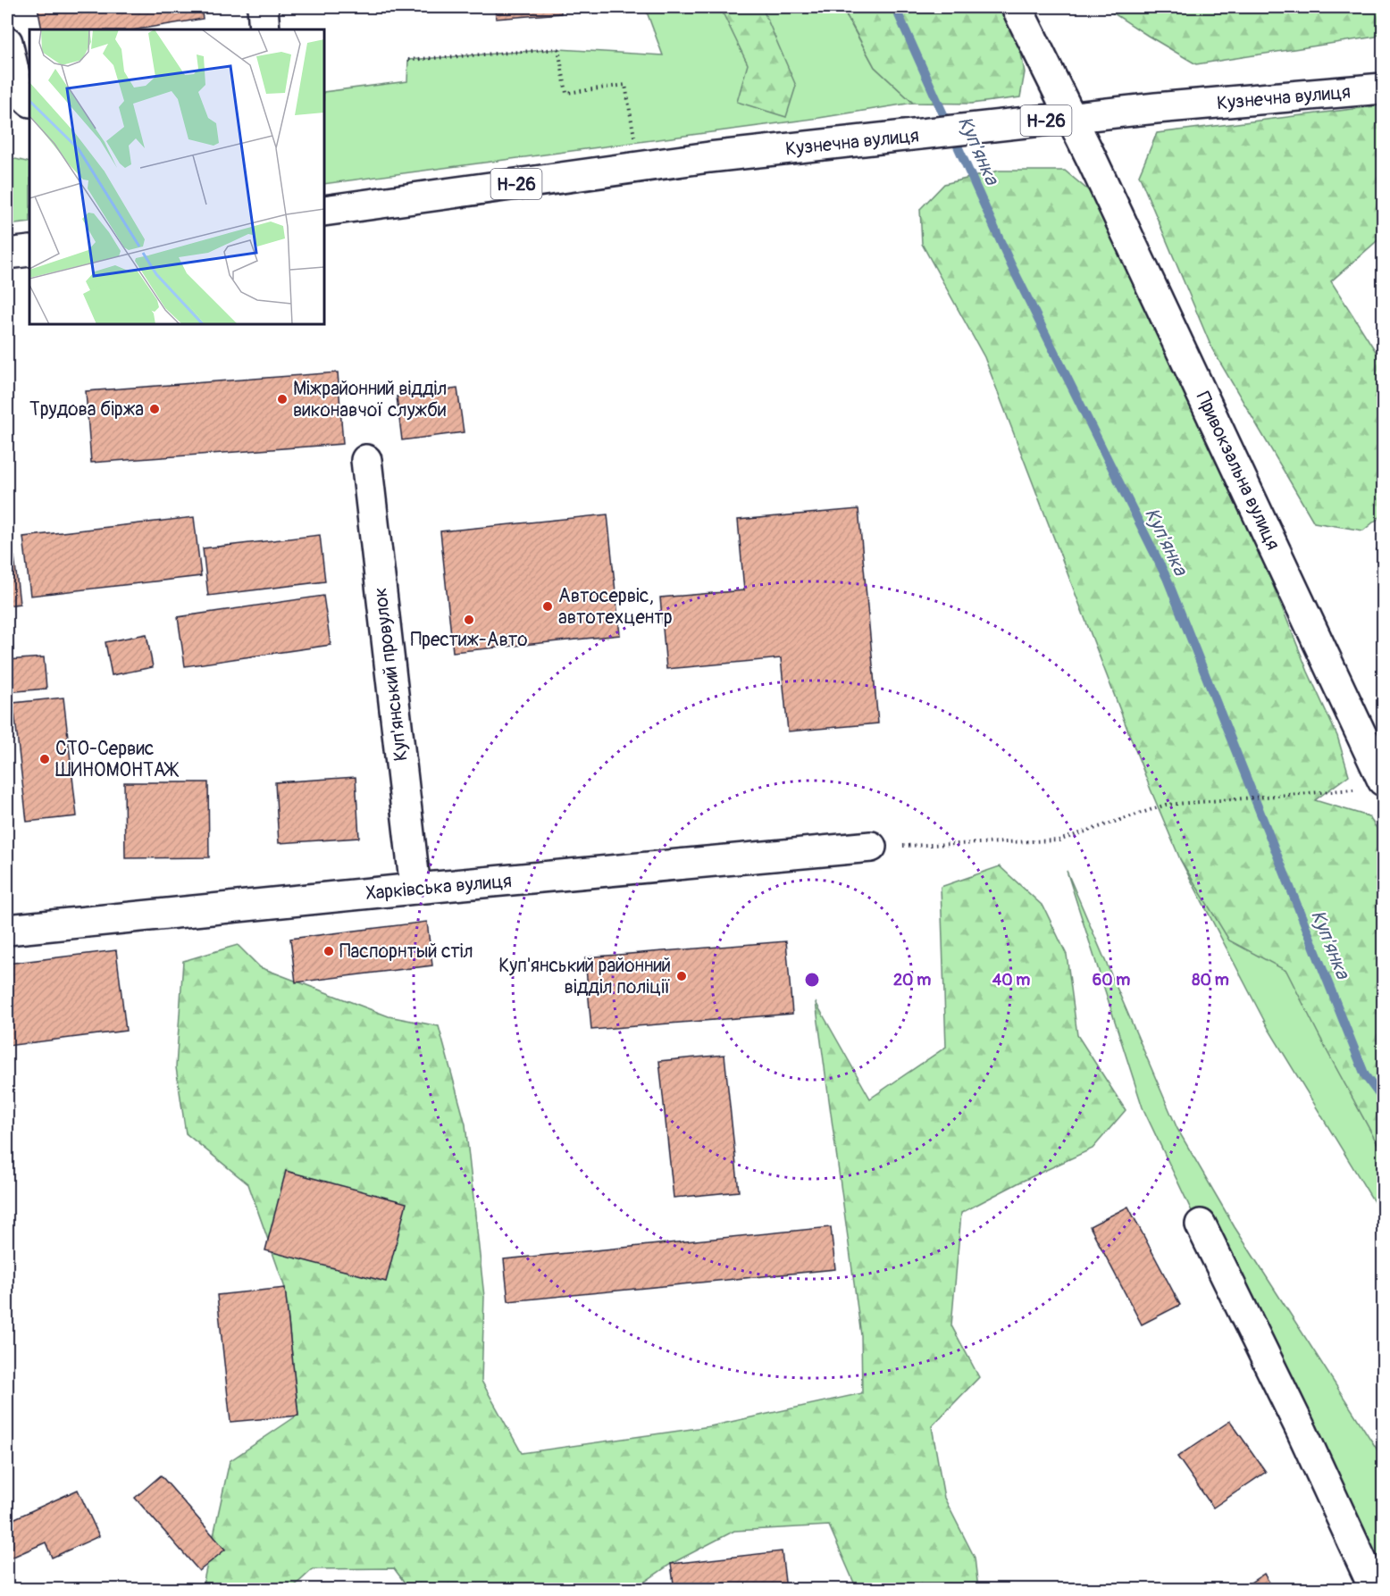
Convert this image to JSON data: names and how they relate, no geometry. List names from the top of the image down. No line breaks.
{"streets":{"street":["Кузнечна вулиця","Н-26","Привокзальна вулиця","Куп'янський провулок","Харківська вулиця"]},"crossings":[["Куп'янський провулок","Харківська вулиця"]],"water":["Куп'янка"],"places":["Міжрайонний відділ виконавчої служби","Трудова біржа","Автосервіс, автотехцентр","Престиж-Авто","СТО-Сервис ШИНОМОНТАЖ","Паспорнтый стіл","Куп'янський районний відділ поліції"],"rings":["20 m","40 m","60 m","80 m"]}
